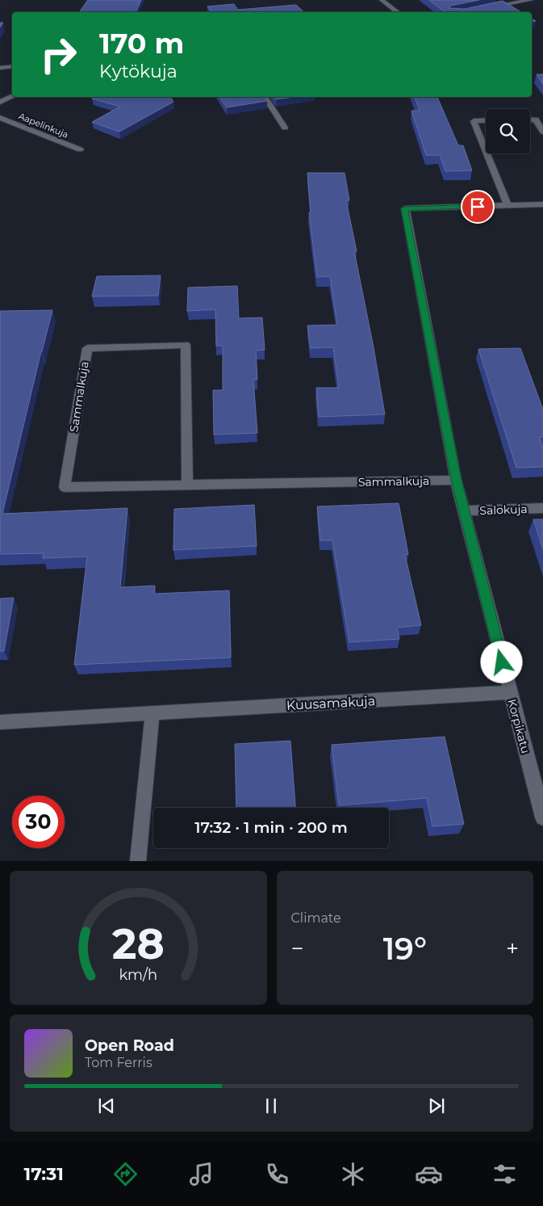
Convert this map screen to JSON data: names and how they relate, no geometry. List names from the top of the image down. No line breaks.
{"streets":{"street":["Aapelinkuja","Sammalkuja","Salokuja","Kuusamakuja","Korpikatu"]},"crossings":[["Sammalkuja","Korpikatu"],["Salokuja","Korpikatu"],["Kuusamakuja","Korpikatu"]],"page":{"turn":["170 m","Kytökuja"],"limit":"30","trip":"17:32 · 1 min · 200 m","tile":"Climate","heat":["−","19°","+"],"song":["Open Road","Tom Ferris"],"tabs":"17:31","gauge":["28","km/h"]}}
